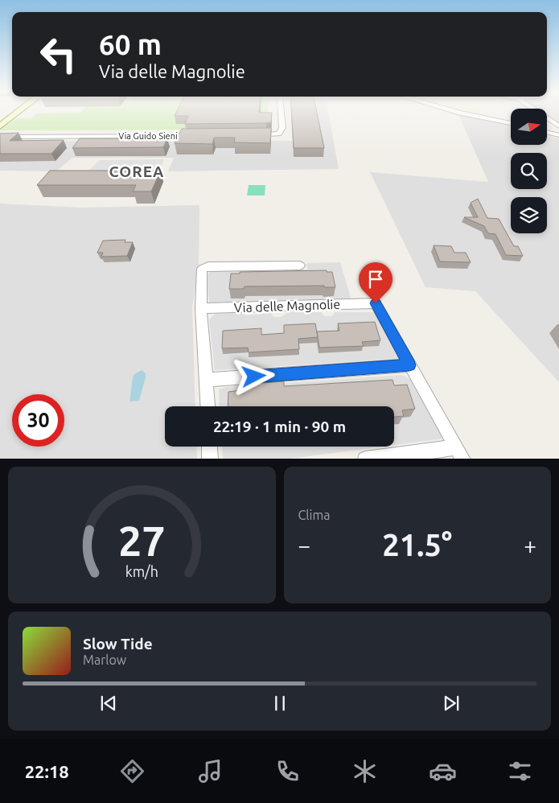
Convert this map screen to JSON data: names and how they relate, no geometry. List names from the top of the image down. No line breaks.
{"streets":{"street":["Via Guido Sieni","Via delle Magnolie"]},"districts":["COREA"],"north":"right","page":{"turn":["60 m","Via delle Magnolie"],"limit":"30","trip":"22:19 · 1 min · 90 m","tile":"Clima","heat":["−","21.5°","+"],"song":["Slow Tide","Marlow"],"tabs":"22:18","gauge":["27","km/h"]}}
